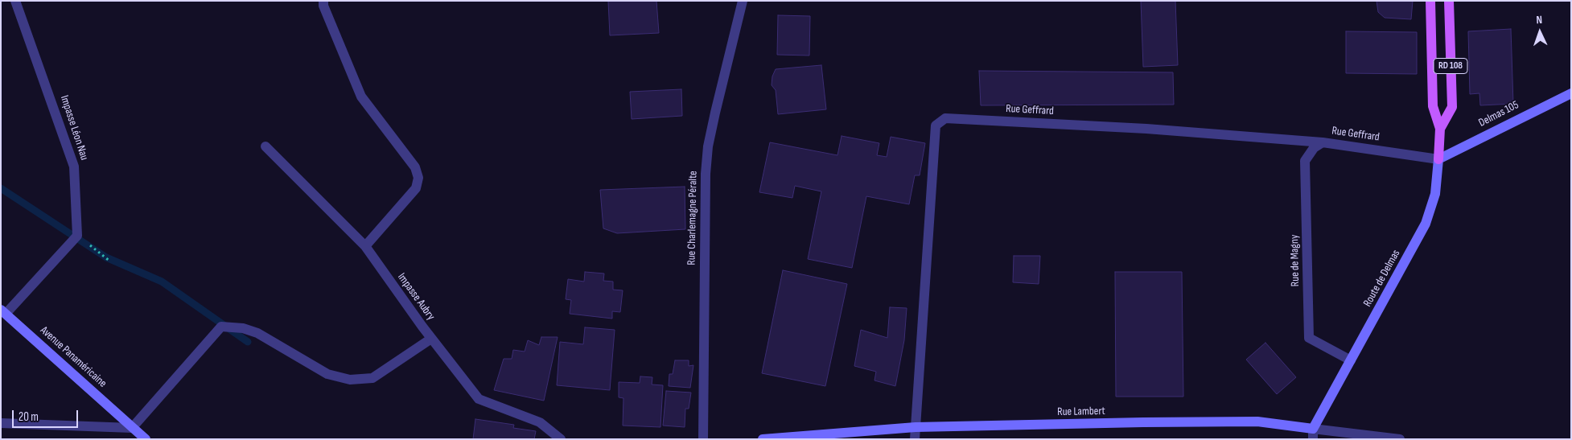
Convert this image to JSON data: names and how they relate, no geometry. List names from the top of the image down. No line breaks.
{"streets":{"main road":["RD 108","Delmas 105","Route de Delmas","Avenue Panaméricaine","Rue Lambert"],"street":["Rue Geffrard","Impasse Léon Nau","Rue Charlemagne Péralte","Rue de Magny","Impasse Aubry"]},"crossings":[["Rue Geffrard","Delmas 105"],["Rue Geffrard","Rue de Magny"],["Rue Geffrard","Route de Delmas"],["Rue Geffrard","Rue Lambert"],["Delmas 105","Route de Delmas"],["Rue de Magny","Route de Delmas"],["Route de Delmas","Rue Lambert"]],"scale_bar":"20 m","north":"top"}
